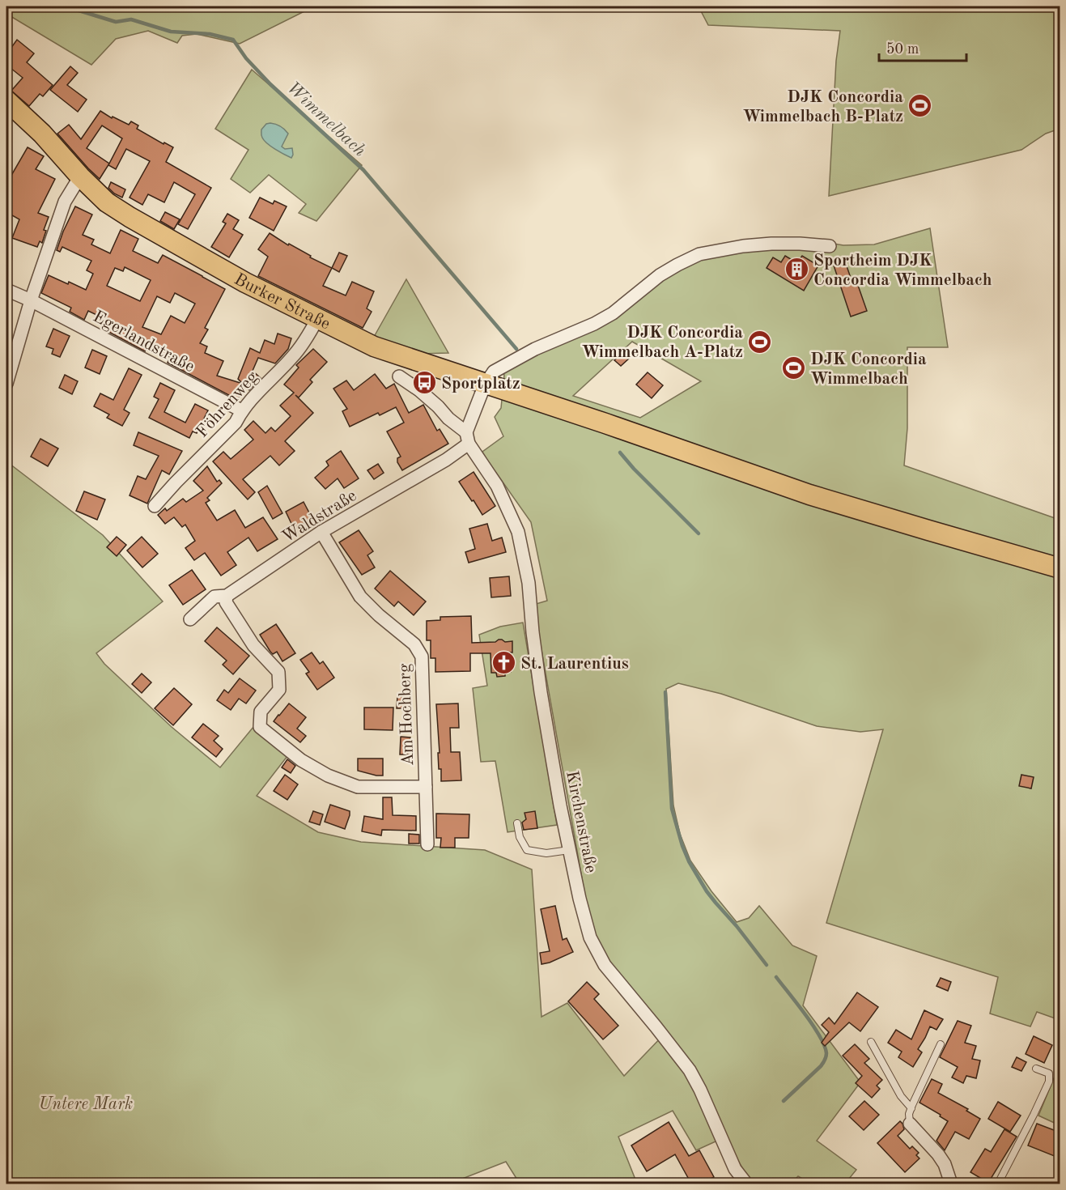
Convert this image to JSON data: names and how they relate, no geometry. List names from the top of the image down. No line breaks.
{"streets":{"main road":["Burker Straße"],"street":["Egerlandstraße","Föhrenweg","Waldstraße","Am Hochberg","Kirchenstraße"]},"crossings":[["Burker Straße","Föhrenweg"],["Egerlandstraße","Föhrenweg"],["Waldstraße","Am Hochberg"],["Waldstraße","Kirchenstraße"]],"water":["Wimmelbach"],"parks":["Untere Mark"],"places":{"sports":["DJK Concordia Wimmelbach B-Platz","DJK Concordia Wimmelbach A-Platz","DJK Concordia Wimmelbach"],"building":["Sportheim DJK Concordia Wimmelbach"],"bus stop":["Sportplatz"],"church":["St. Laurentius"]},"scale_bar":"50 m"}
